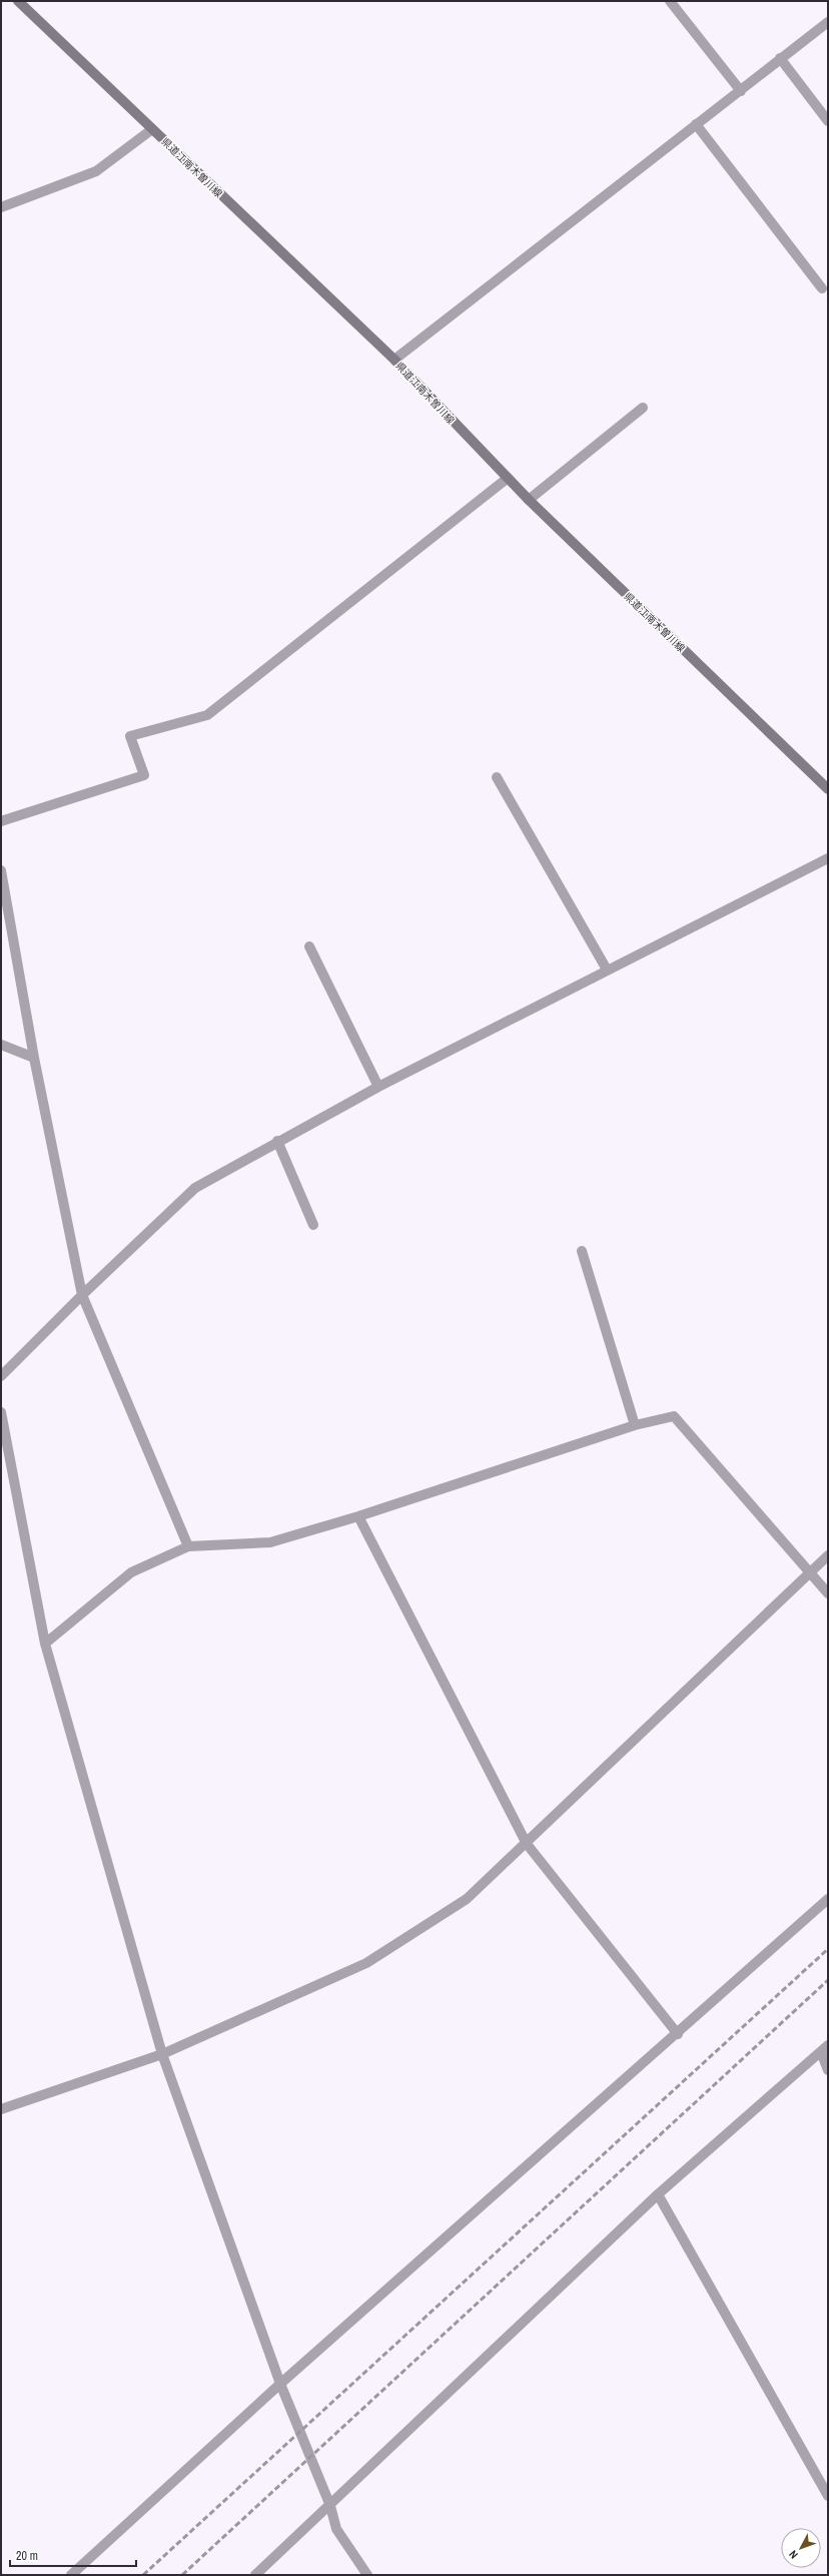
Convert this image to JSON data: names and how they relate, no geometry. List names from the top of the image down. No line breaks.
{"streets":{"main road":["県道江南木曽川線"]},"scale_bar":"20 m","north":"bottom left"}
